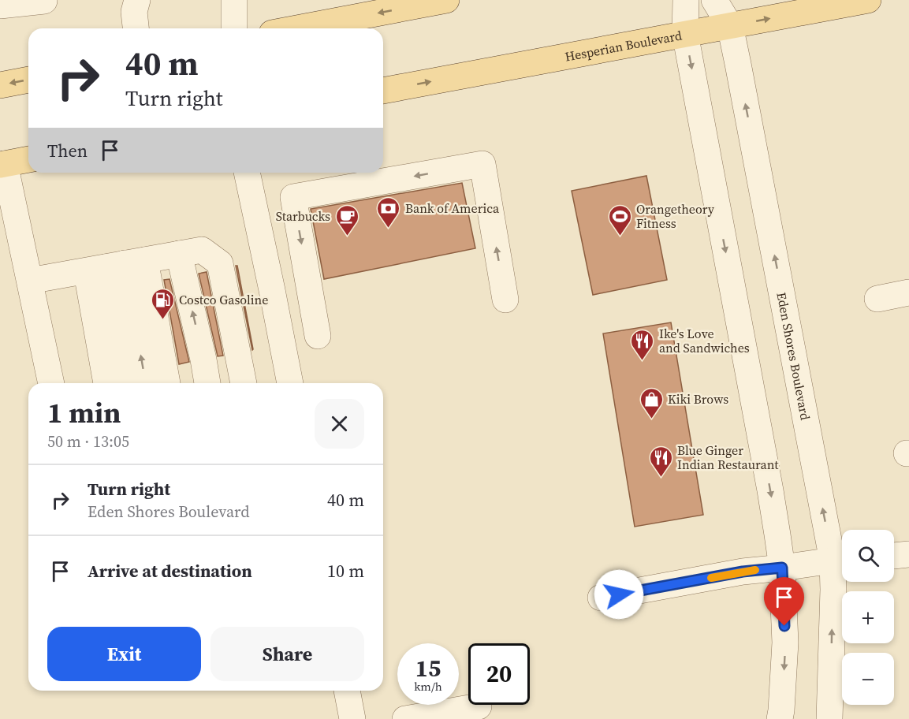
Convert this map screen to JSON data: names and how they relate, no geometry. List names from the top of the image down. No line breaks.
{"streets":{"main road":["Hesperian Boulevard"],"street":["Eden Shores Boulevard"]},"crossings":[["Hesperian Boulevard","Eden Shores Boulevard"]],"one_way":["Hesperian Boulevard"],"places":{"bank":["Bank of America"],"cafe":["Starbucks"],"sports":["Orangetheory Fitness"],"fuel station":["Costco Gasoline"],"restaurant":["Ike's Love and Sandwiches","Blue Ginger Indian Restaurant"],"shop":["Kiki Brows"]},"page":{"turn":["40 m","Turn right"],"then":"Then","heading":["1 min","50 m · 13:05"],"list":[{"name":"Turn right","note":"Eden Shores Boulevard","value":"40 m"},{"name":"Arrive at destination","value":"10 m"}],"map_buttons":["+","−"],"buttons":["Exit","Share"],"speed":"15 km/h","limit":"20"}}
